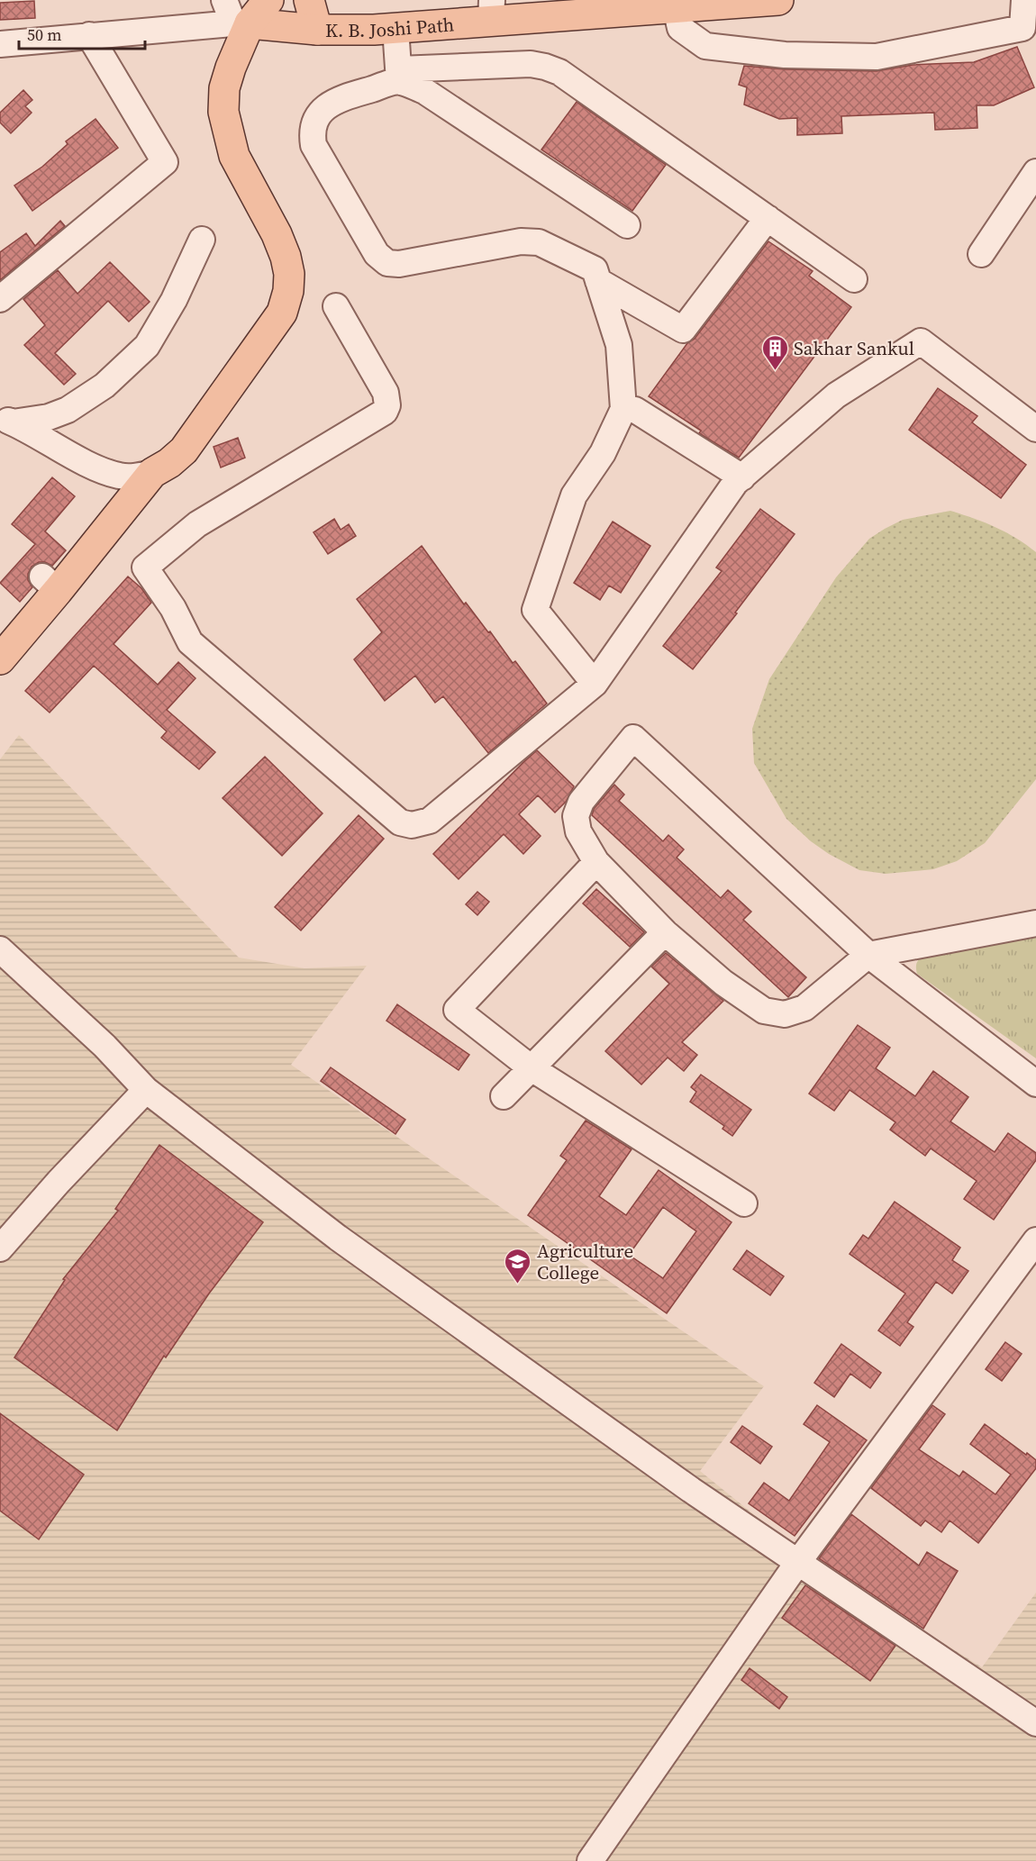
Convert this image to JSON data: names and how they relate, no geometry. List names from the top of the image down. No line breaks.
{"streets":{"main road":["K. B. Joshi Path"]},"places":{"building":["Sakhar Sankul"],"school or university":["Agriculture College"]},"scale_bar":"50 m"}
